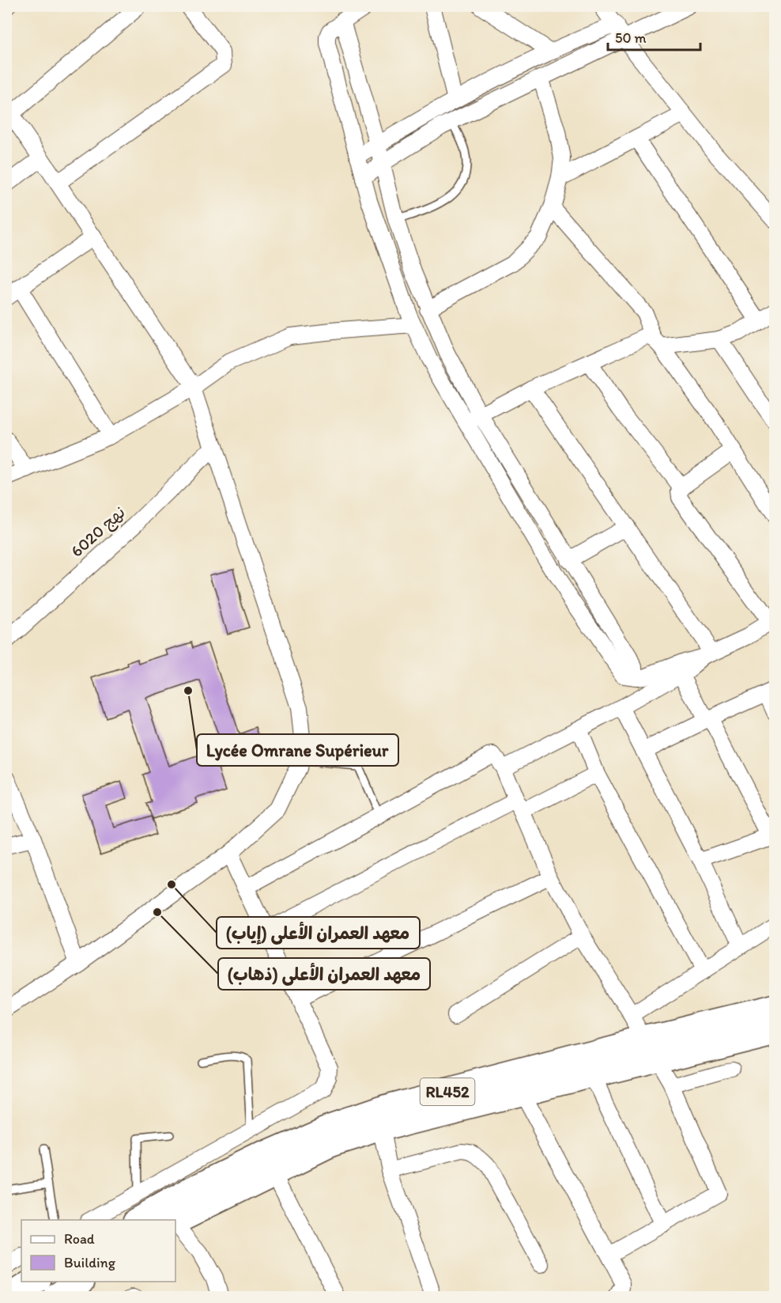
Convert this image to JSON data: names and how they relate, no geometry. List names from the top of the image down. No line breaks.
{"streets":{"highway":["RL452"],"street":["نهج 6020"]},"places":["Lycée Omrane Supérieur","معهد العمران الأعلى (إياب)","معهد العمران الأعلى (ذهاب)"],"legend":["Road","Building"],"scale_bar":"50 m"}
